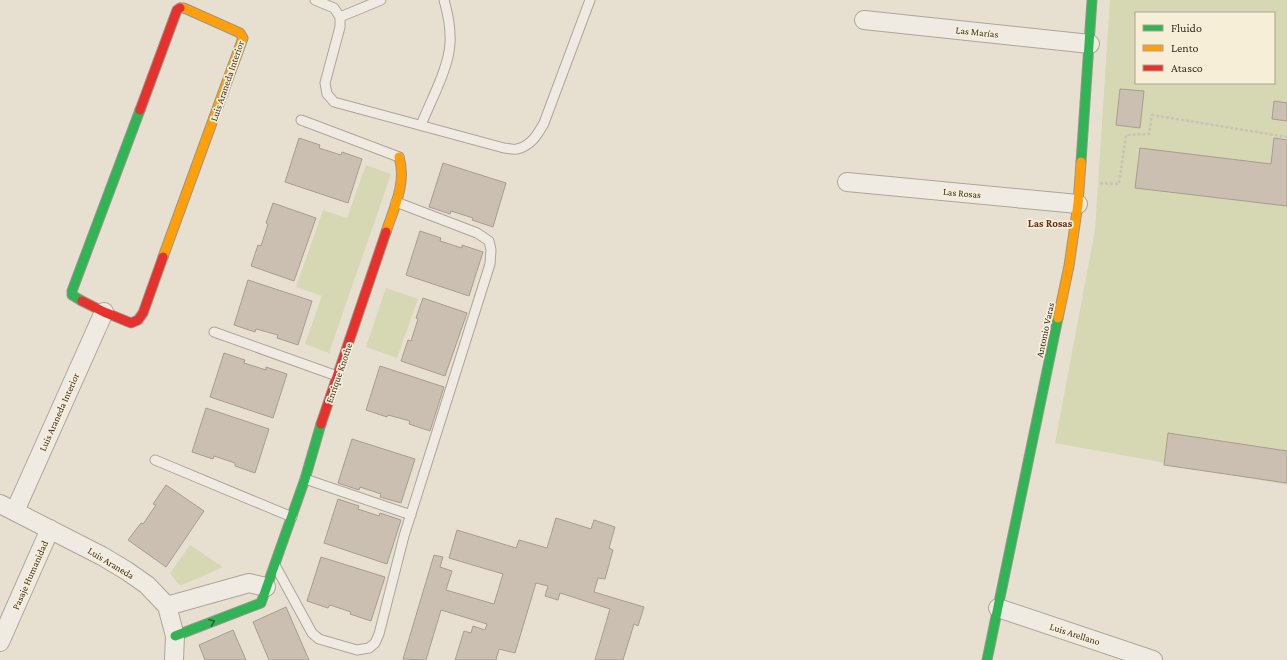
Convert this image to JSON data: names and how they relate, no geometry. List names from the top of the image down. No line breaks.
{"streets":{"street":["Las Marías","Luis Araneda Interior","Las Rosas","Antonio Varas","Enrique Knothe","Luis Araneda","Pasaje Humanidad","Luis Arellano"]},"crossings":[["Las Marías","Antonio Varas"],["Luis Araneda Interior","Luis Araneda"],["Las Rosas","Antonio Varas"],["Antonio Varas","Luis Arellano"],["Enrique Knothe","Luis Araneda"],["Luis Araneda","Pasaje Humanidad"]],"districts":["Las Rosas"],"legend":["Fluido","Lento","Atasco"]}
